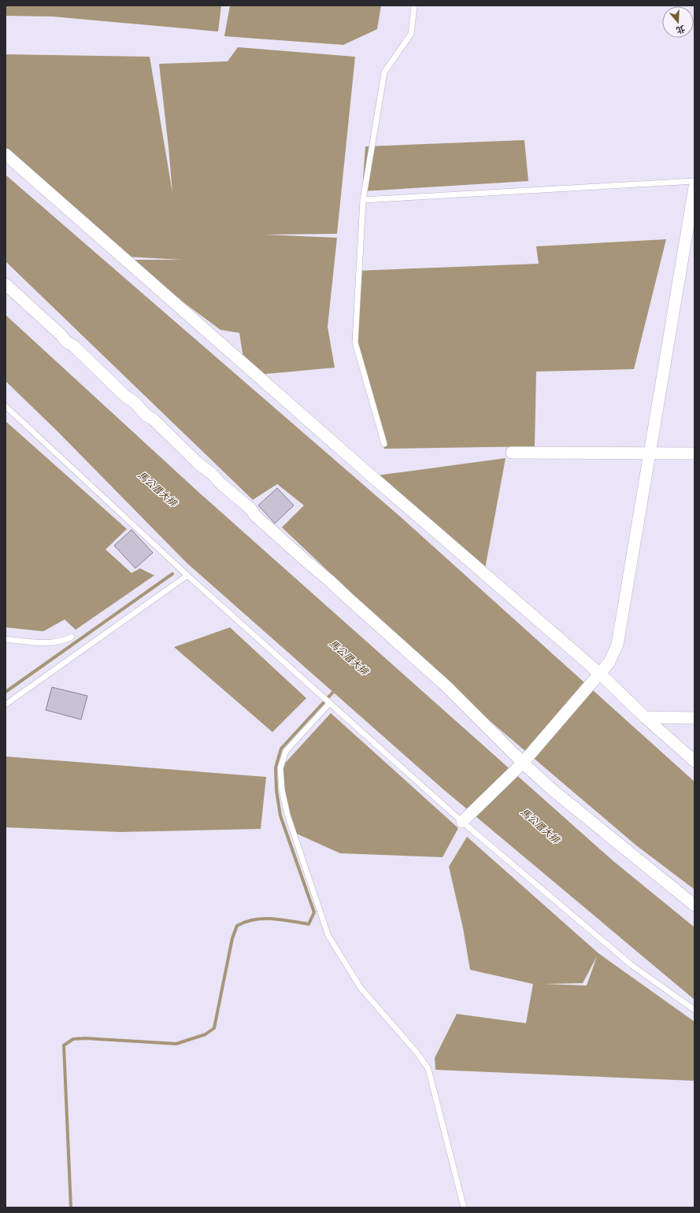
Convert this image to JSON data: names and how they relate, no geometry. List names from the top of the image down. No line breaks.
{"water":["馬公厝大排"],"north":"bottom"}
